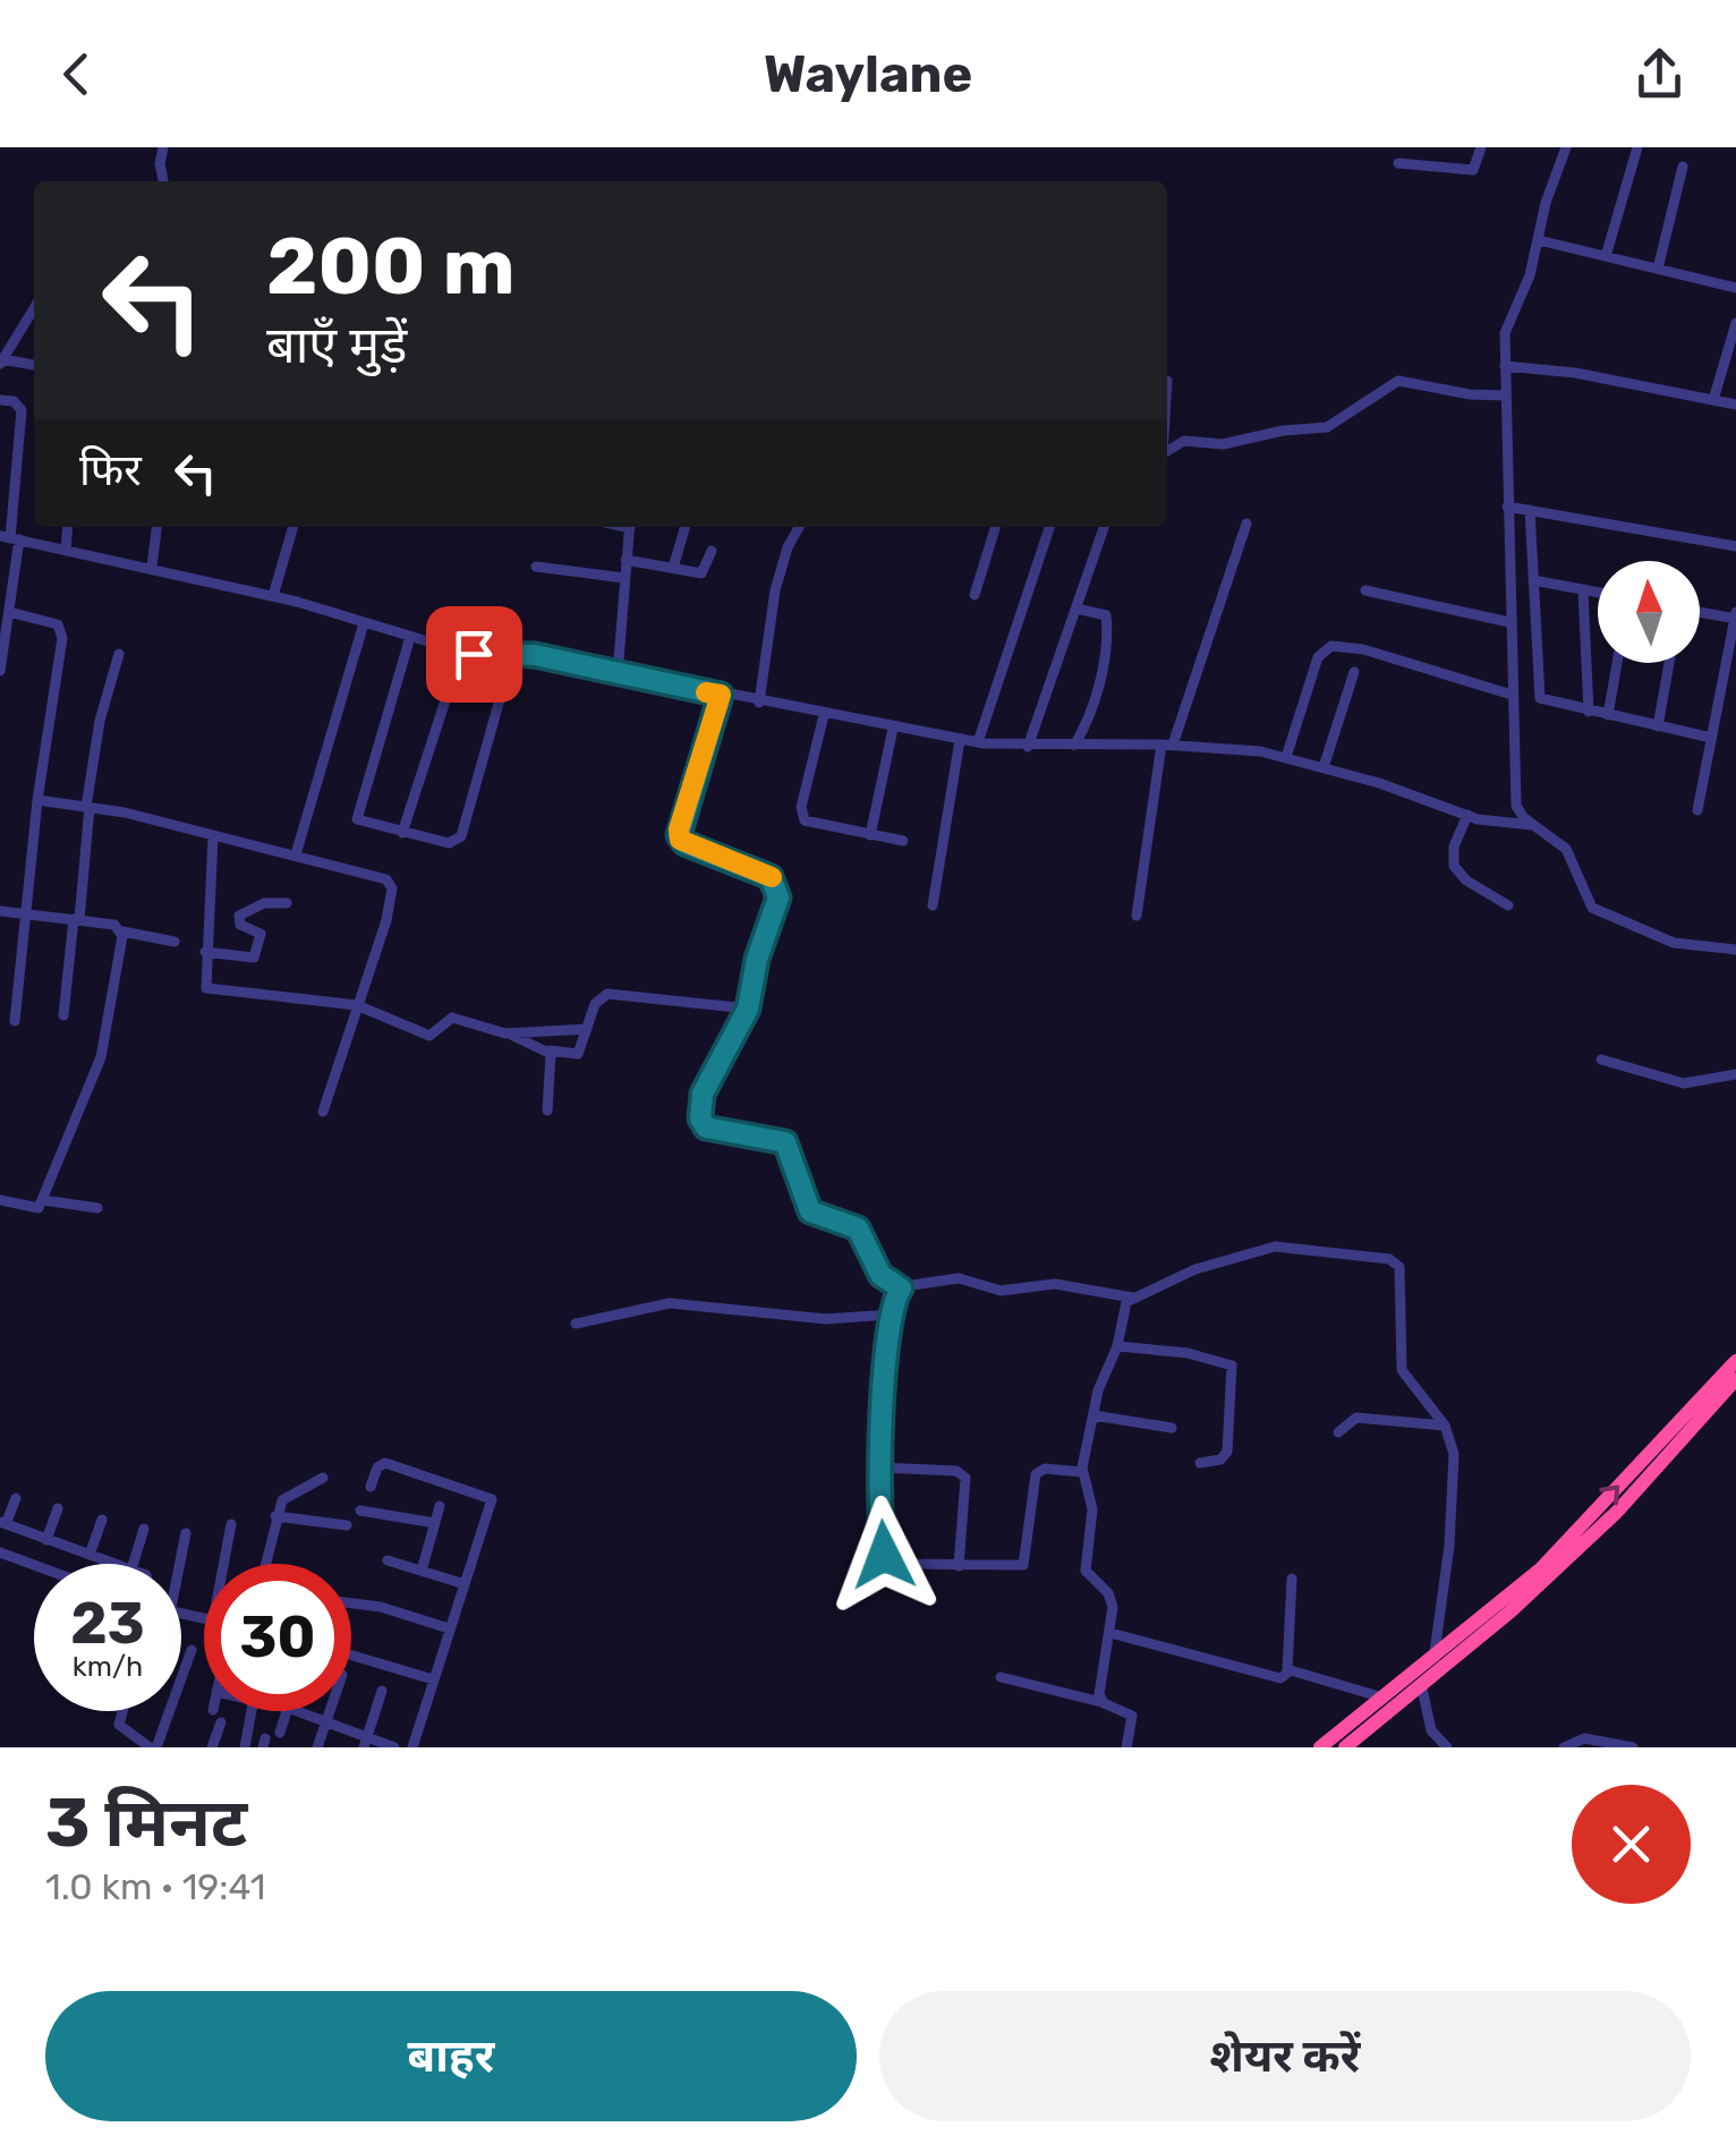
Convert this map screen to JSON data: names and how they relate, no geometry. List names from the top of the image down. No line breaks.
{"north":"top","page":{"header":"Waylane","turn":["200 m","बाएँ मुड़ें"],"then":"फिर","speed":"23 km/h","limit":"30","heading":["3 मिनट","1.0 km · 19:41"],"buttons":["बाहर","शेयर करें"]}}
